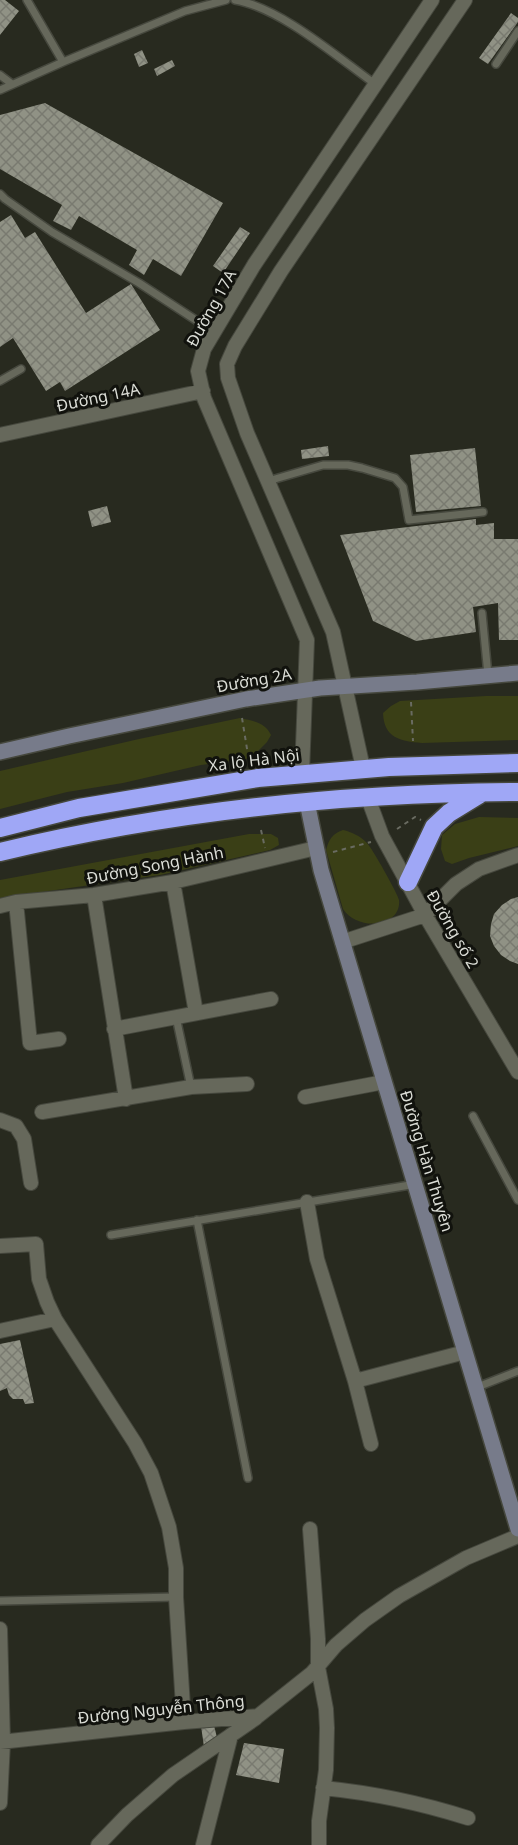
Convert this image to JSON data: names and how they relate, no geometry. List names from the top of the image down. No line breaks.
{"streets":{"highway":["Xa lộ Hà Nội"],"street":["Đường 17A","Đường 14A","Đường 2A","Đường Song Hành","Đường số 2","Đường Hàn Thuyên","Đường Nguyễn Thông"]},"crossings":[["Đường 17A","Đường 14A"],["Đường 17A","Đường 2A"],["Đường 17A","Xa lộ Hà Nội"],["Đường Song Hành","Đường Hàn Thuyên"]]}
